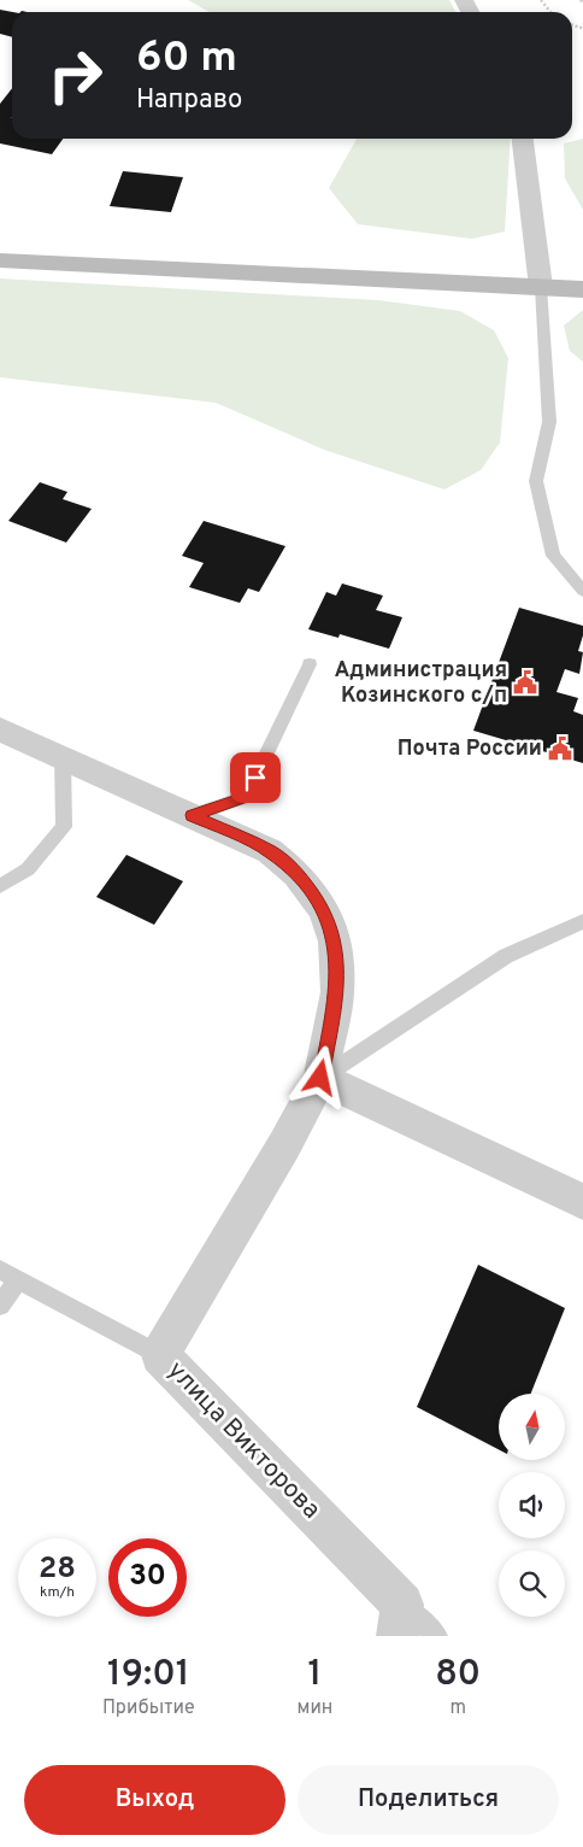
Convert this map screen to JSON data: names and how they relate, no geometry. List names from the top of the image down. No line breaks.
{"streets":{"street":["улица Викторова"]},"places":{"public building":["Администрация Козинского с/п","Почта России"]},"north":"top","page":{"turn":["60 m","Направо"],"speed":"28 km/h","limit":"30","eta":["19:01","Прибытие","1","мин","80","m"],"buttons":["Выход","Поделиться"]}}
